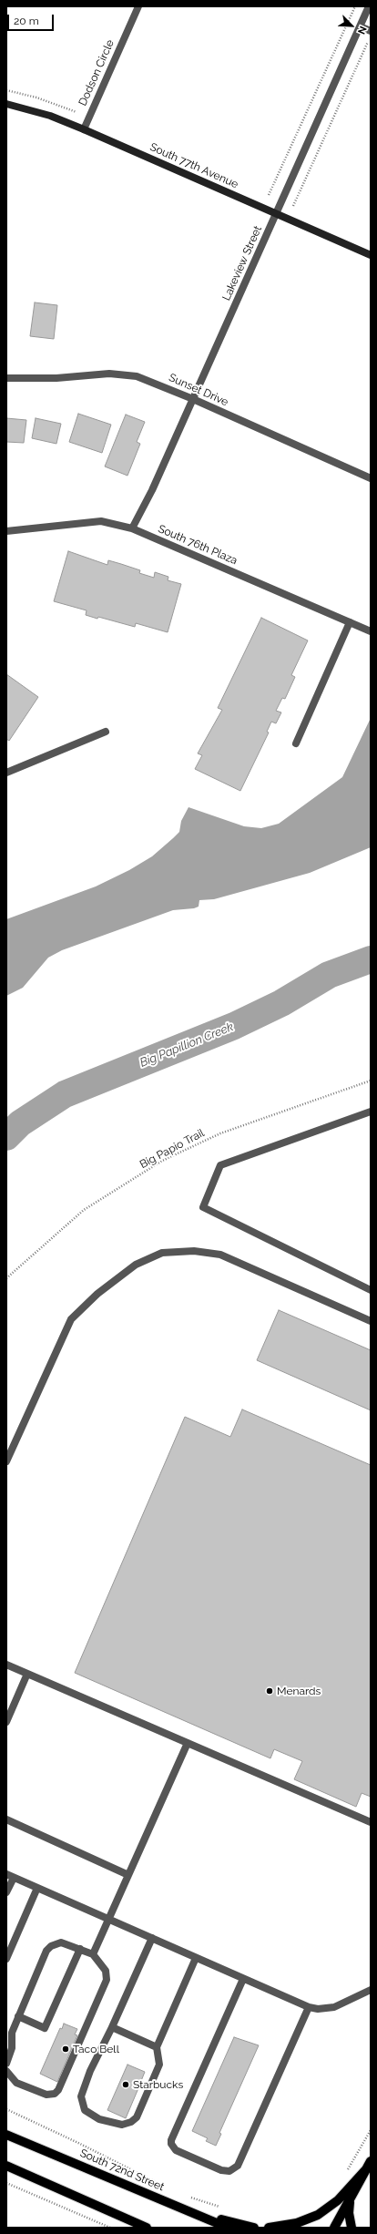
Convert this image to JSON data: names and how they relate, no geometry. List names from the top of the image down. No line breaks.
{"streets":{"main road":["South 72nd Street"],"street":["Dodson Circle","South 77th Avenue","Lakeview Street","Sunset Drive","South 76th Plaza"],"path":["Big Papio Trail"]},"crossings":[["Dodson Circle","South 77th Avenue"],["South 77th Avenue","Lakeview Street"],["Lakeview Street","Sunset Drive"],["Lakeview Street","South 76th Plaza"]],"water":["Big Papillion Creek"],"places":["Menards","Taco Bell","Starbucks"],"scale_bar":"20 m","north":"bottom right"}
